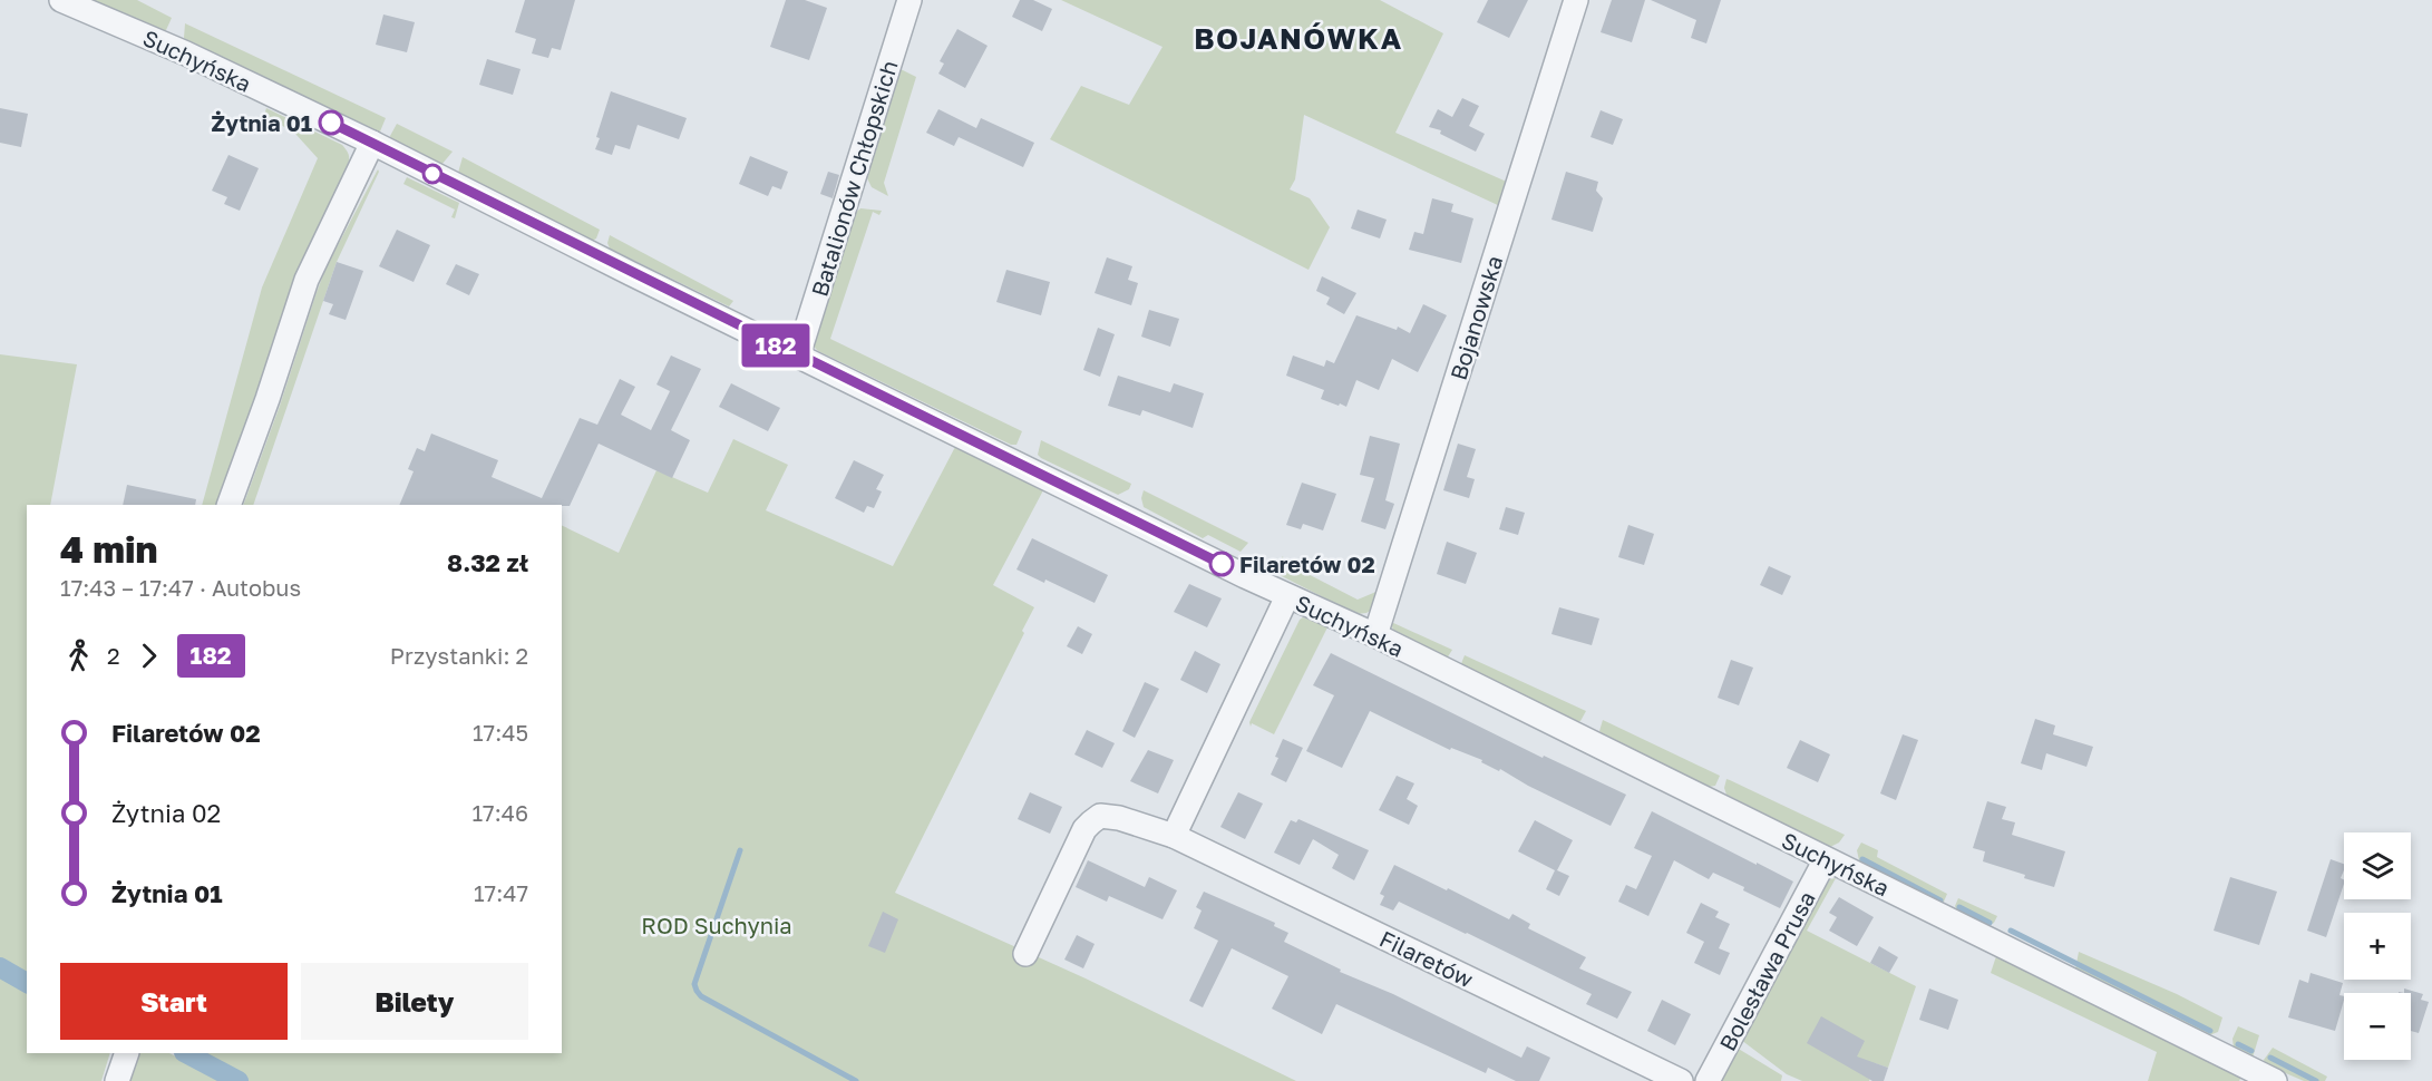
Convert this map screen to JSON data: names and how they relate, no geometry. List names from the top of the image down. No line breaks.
{"streets":{"street":["Suchyńska","Batalionów Chłopskich","Bojanowska","Filaretów","Bolesława Prusa"]},"crossings":[["Suchyńska","Batalionów Chłopskich"],["Suchyńska","Bojanowska"],["Suchyńska","Bolesława Prusa"]],"districts":["BOJANÓWKA"],"parks":["ROD Suchynia"],"places":["Żytnia 01","Filaretów 02"],"lines":["bus line 182"],"page":{"on_map":"182","heading":["4 min","17:43 – 17:47 · Autobus","8.32 zł"],"legs":["2","182","Przystanki: 2"],"list":[{"name":"Filaretów 02","value":"17:45"},{"name":"Żytnia 02","value":"17:46"},{"name":"Żytnia 01","value":"17:47"}],"map_buttons":["+","−"],"buttons":["Start","Bilety"]}}
